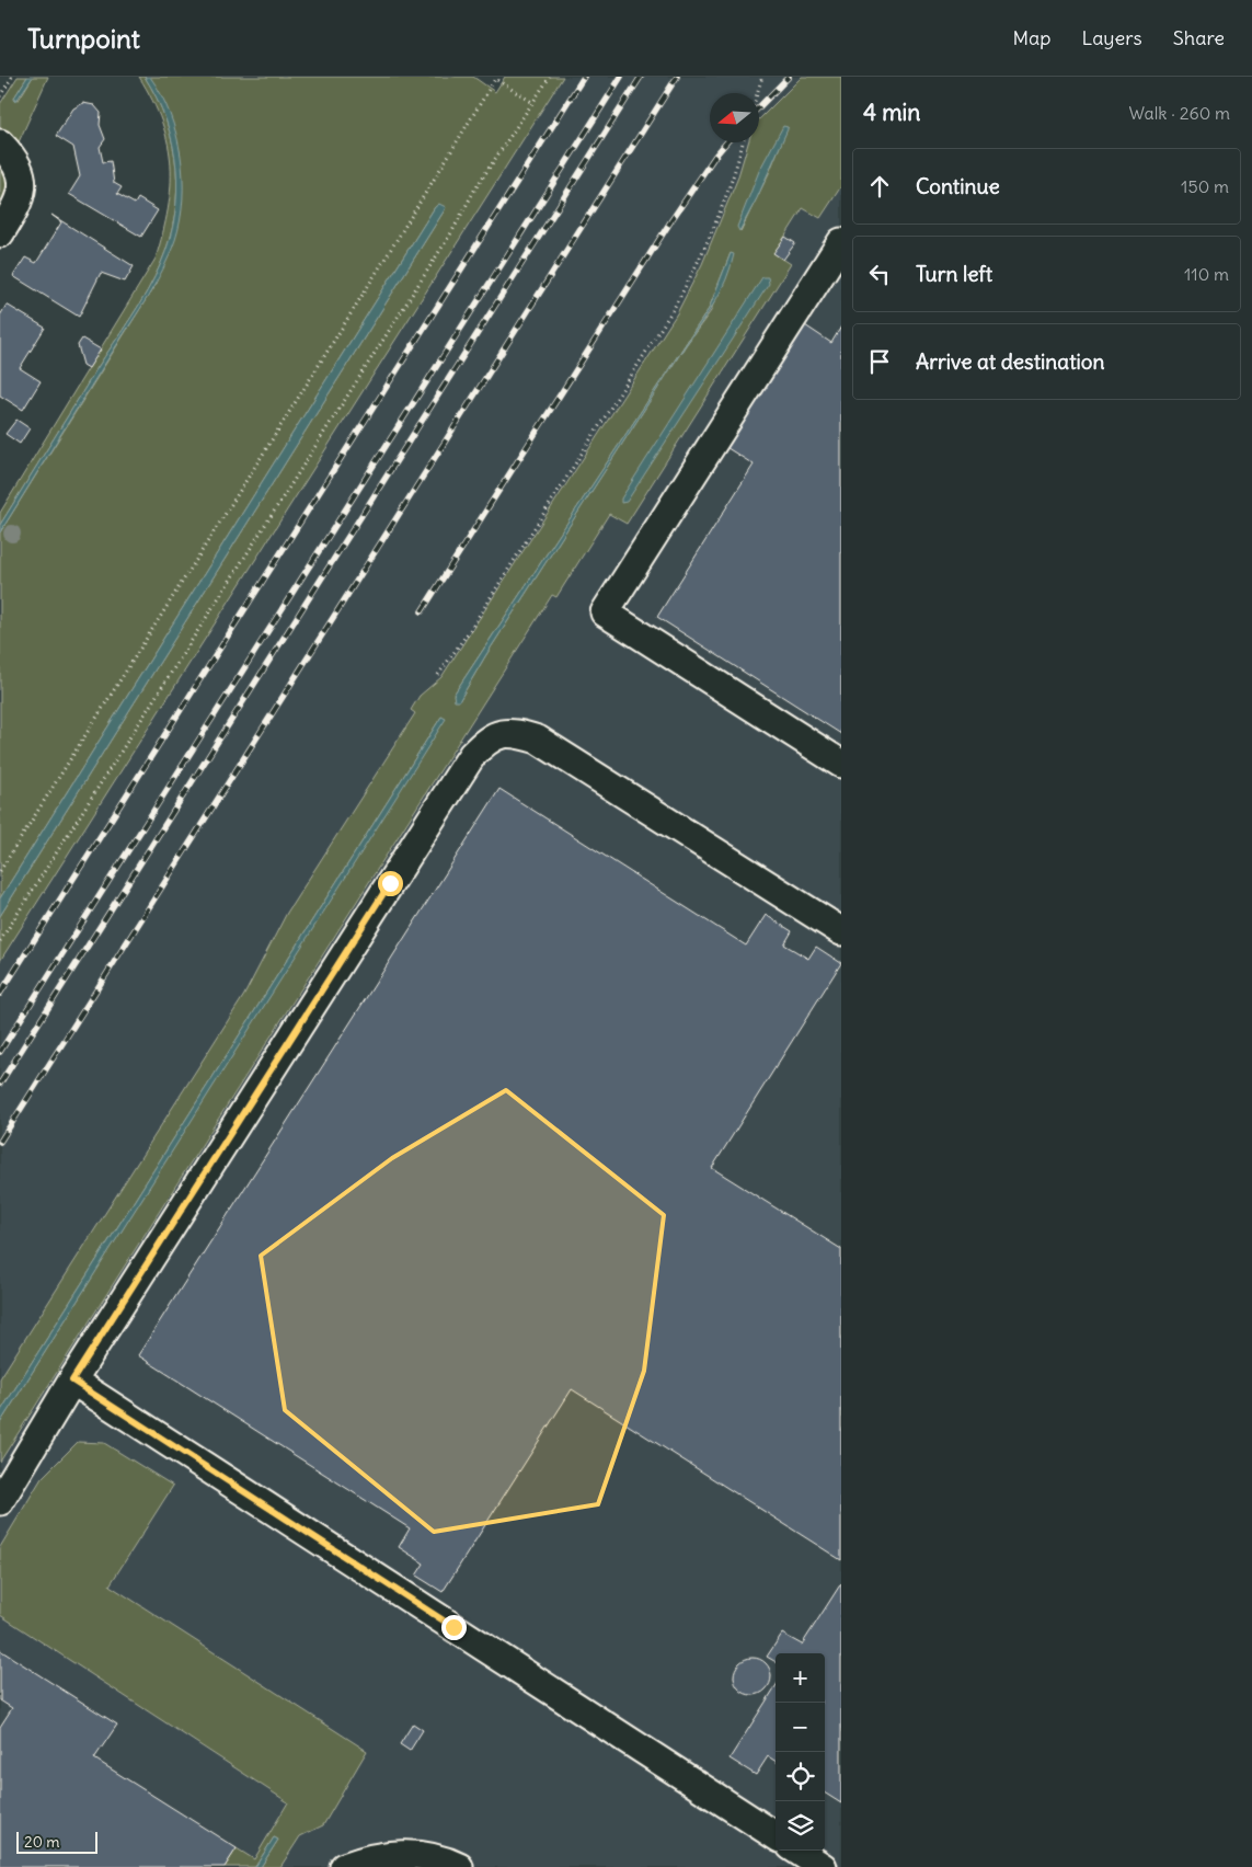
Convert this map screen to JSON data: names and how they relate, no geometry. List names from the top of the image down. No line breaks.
{"scale_bar":"20 m","north":"left","page":{"header":"Turnpoint","nav":["Map","Layers","Share"],"heading":["4 min","Walk · 260 m"],"list":[["Continue","150 m"],["Turn left","110 m"],"Arrive at destination"],"map_buttons":["+","−"],"scale":"20 m"}}
